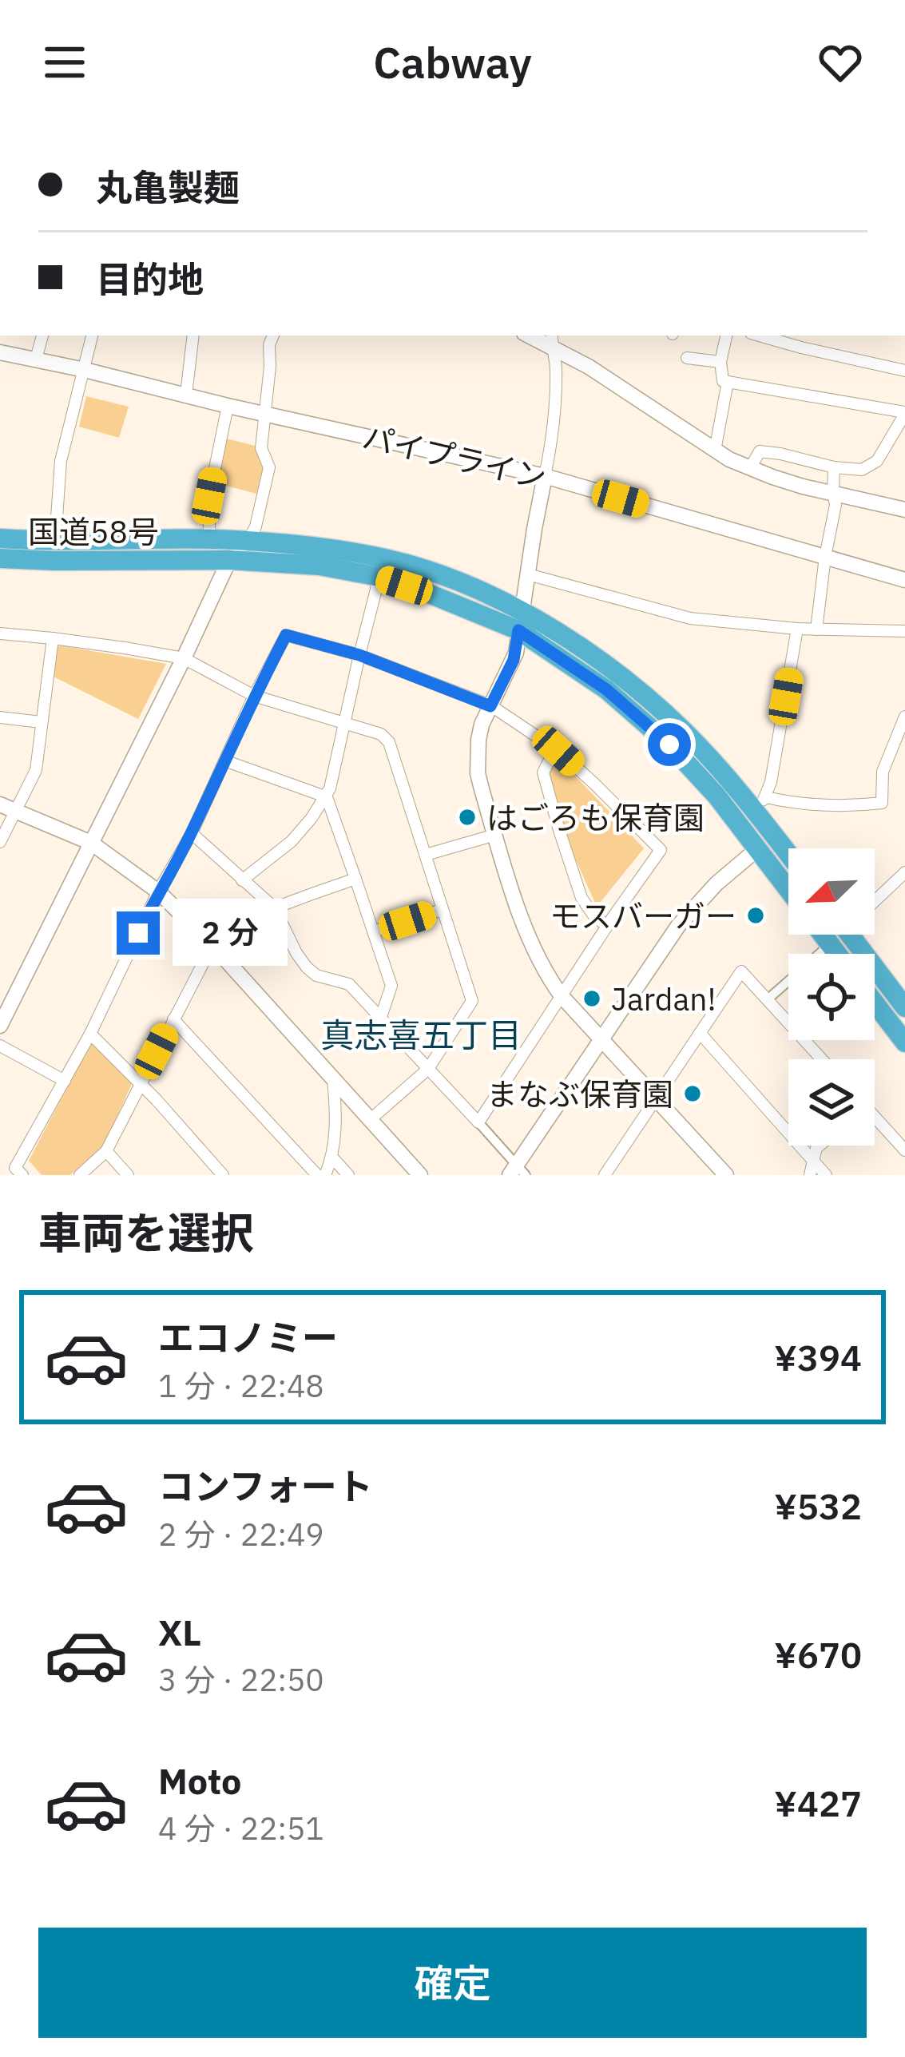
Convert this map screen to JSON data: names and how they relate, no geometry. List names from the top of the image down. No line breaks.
{"streets":{"highway":["国道58号"],"street":["パイプライン"]},"districts":["真志喜五丁目"],"places":["はごろも保育園","モスバーガー","Jardan!","まなぶ保育園"],"north":"bottom left","page":{"header":"Cabway","banner":["丸亀製麺","目的地"],"bubble":"2 分","heading":"車両を選択","list":[{"name":"エコノミー","note":"1 分 · 22:48","value":"¥394"},{"name":"コンフォート","note":"2 分 · 22:49","value":"¥532"},{"name":"XL","note":"3 分 · 22:50","value":"¥670"},{"name":"Moto","note":"4 分 · 22:51","value":"¥427"}],"buttons":"確定"}}
